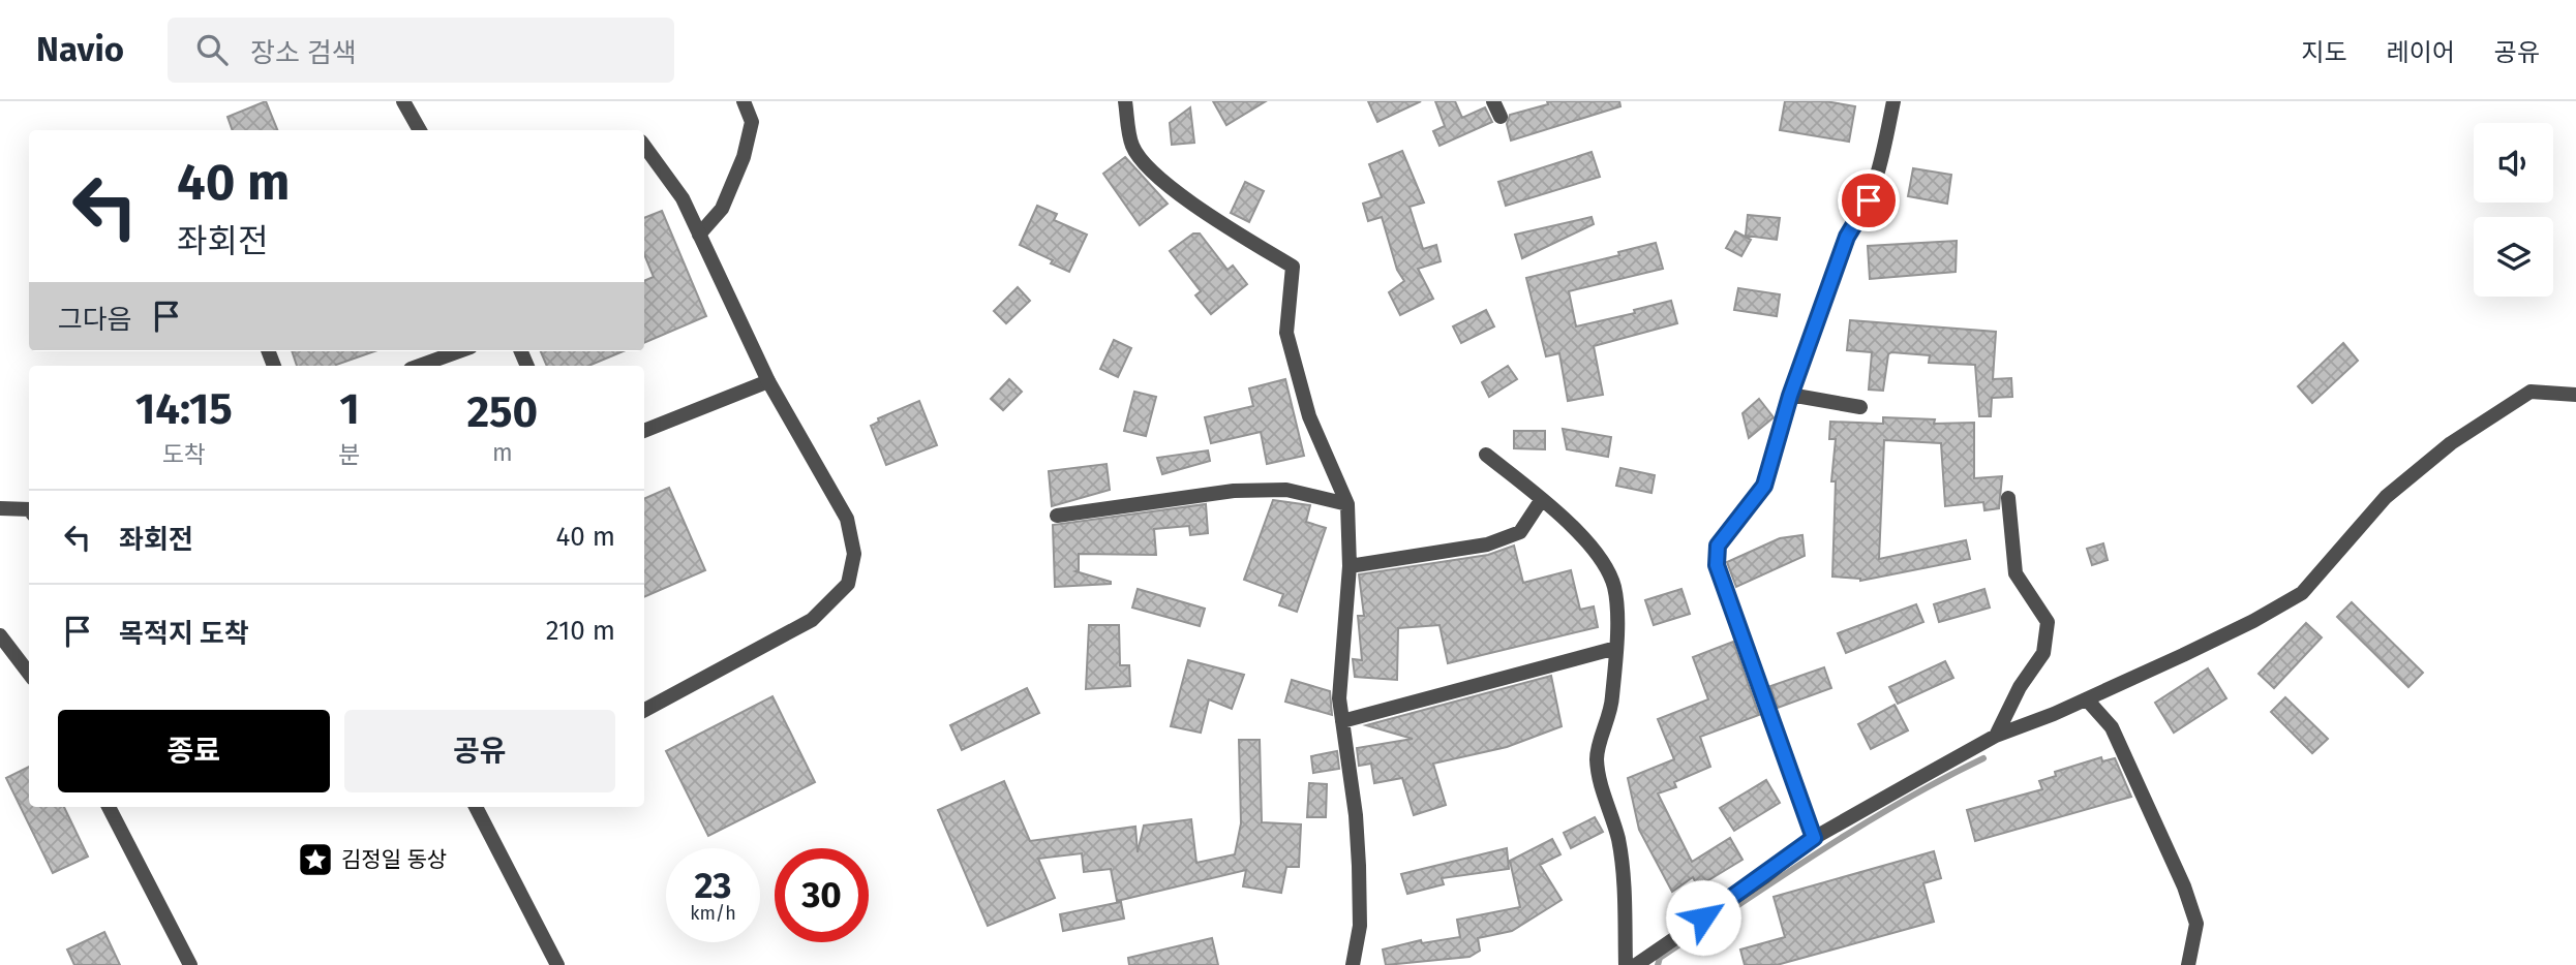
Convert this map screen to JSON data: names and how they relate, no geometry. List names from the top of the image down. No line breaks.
{"places":{"place":["김정일 동상"]},"page":{"header":"Navio","search":"장소 검색","nav":["지도","레이어","공유"],"turn":["40 m","좌회전"],"then":"그다음","eta":["14:15","도착","1","분","250","m"],"list":[{"name":"좌회전","value":"40 m"},{"name":"목적지 도착","value":"210 m"}],"buttons":["종료","공유"],"speed":"23 km/h","limit":"30"}}
